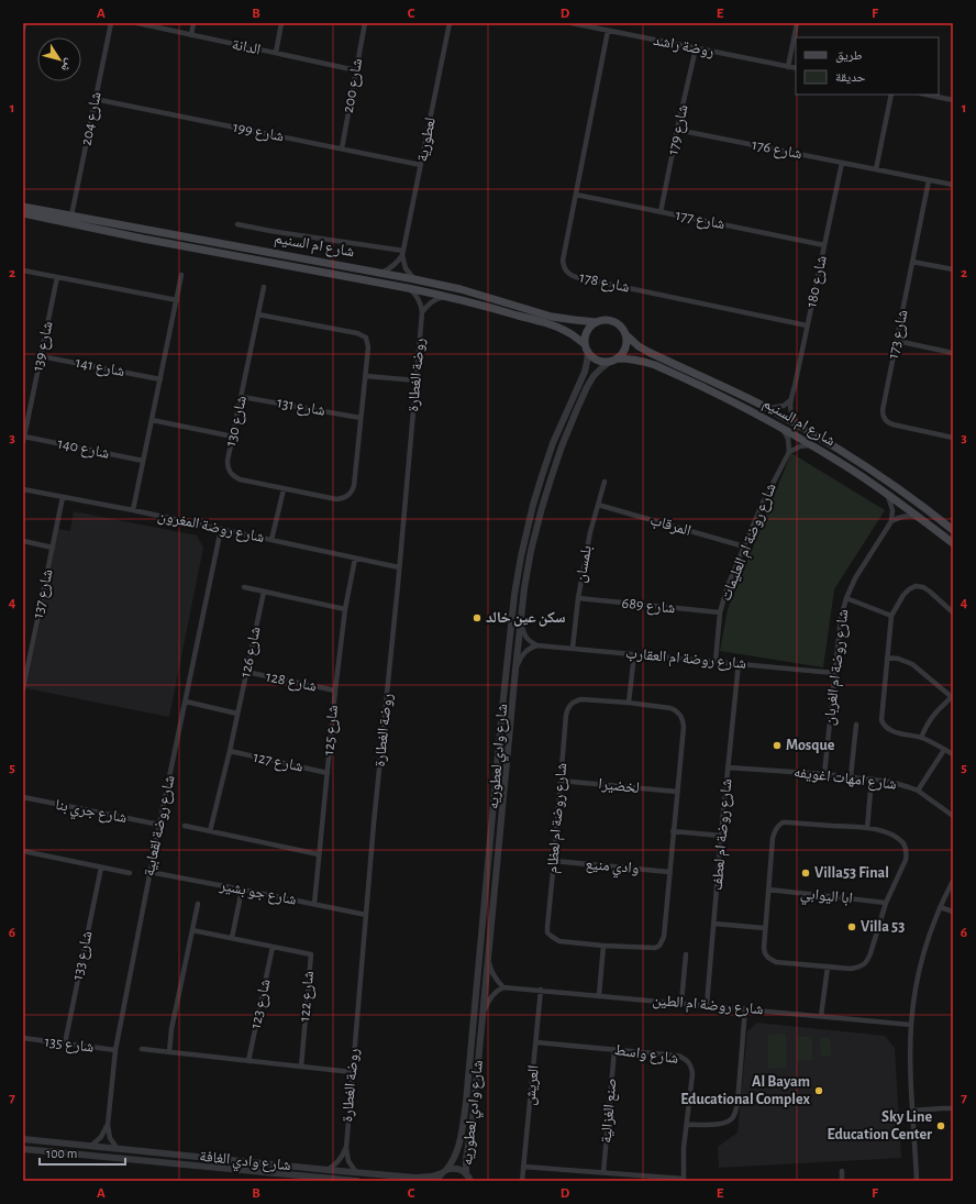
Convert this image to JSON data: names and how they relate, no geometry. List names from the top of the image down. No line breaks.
{"streets":{"main road":["شارع ام السنيم"],"street":["روضة راشد","الدانة","شارع 200","شارع 204","شارع 179","شارع 199","لعطورية","شارع 176","شارع 177","شارع 180","شارع 178","شارع 173","شارع 139","شارع 141","روضة الغطارة","شارع 131","شارع 130","شارع 140","المرقاب","شارع روضة المغرون","شارع روضة ام العليمات","بلمسان","شارع 137","شارع 689","شارع 126","شارع روضة ام العقارب","شارع روضة ام الغربان","شارع 128","شارع 125","شارع وادي لعطوريه","شارع 127","شارع امهات اغويفه","لخضيرا","شارع جري بنا","شارع روضة ام لعظام","شارع روضة لقعابية","شارع روضة ام لعطف","وادي منيع","شارع جو بشير","ابا اليوابي","شارع 133","شارع 122","شارع 123","شارع روضة ام الطين","شارع 135","شارع واسط","العريش","صنع الغزالية","شارع وادي الغافة"]},"crossings":[["روضة راشد","شارع 179"],["روضة راشد","شارع 178"],["الدانة","شارع 200"],["شارع 200","شارع 199"],["شارع 204","شارع 199"],["شارع 204","شارع ام السنيم"],["شارع 179","شارع 176"],["شارع 179","شارع 177"],["شارع 199","لعطورية"],["شارع 176","شارع 180"],["شارع 176","شارع 173"],["شارع 177","شارع 180"],["شارع 177","شارع 178"],["شارع ام السنيم","روضة الغطارة"],["شارع ام السنيم","شارع وادي لعطوريه"],["شارع 180","شارع 178"],["شارع 139","شارع 141"],["شارع 139","شارع 140"],["روضة الغطارة","شارع روضة المغرون"],["روضة الغطارة","شارع جو بشير"],["روضة الغطارة","شارع وادي الغافة"],["شارع 131","شارع 130"],["المرقاب","شارع روضة ام العليمات"],["المرقاب","بلمسان"],["شارع روضة المغرون","شارع 137"],["شارع روضة المغرون","شارع 125"],["شارع روضة المغرون","شارع روضة لقعابية"],["شارع روضة ام العليمات","شارع 689"],["شارع روضة ام العليمات","شارع روضة ام العقارب"],["بلمسان","شارع 689"],["بلمسان","شارع روضة ام العقارب"],["شارع 126","شارع 128"],["شارع 126","شارع 127"],["شارع روضة ام العقارب","شارع روضة ام الغربان"],["شارع روضة ام العقارب","شارع روضة ام لعطف"],["شارع روضة ام الغربان","شارع امهات اغويفه"],["شارع 128","شارع 125"],["شارع 125","شارع 127"],["شارع 125","شارع جو بشير"],["شارع وادي لعطوريه","شارع وادي الغافة"],["شارع امهات اغويفه","شارع روضة ام لعطف"],["لخضيرا","شارع روضة ام لعظام"],["شارع جري بنا","شارع روضة لقعابية"],["شارع روضة ام لعظام","وادي منيع"],["شارع روضة لقعابية","شارع جو بشير"],["شارع روضة لقعابية","شارع 135"],["شارع روضة لقعابية","شارع وادي الغافة"],["شارع روضة ام لعطف","شارع روضة ام الطين"],["شارع 133","شارع 135"],["شارع 122","شارع 123"],["شارع روضة ام الطين","العريش"],["شارع واسط","العريش"],["شارع واسط","صنع الغزالية"]],"places":["سكن عين خالد","Mosque","Villa53 Final","Villa 53","Al Bayam Educational Complex","Sky Line Education Center"],"legend":["طريق","حديقة"],"scale_bar":"100 m","north":"bottom right","grid":{"columns":["A","B","C","D","E","F"],"rows":["1","2","3","4","5","6","7"]}}
